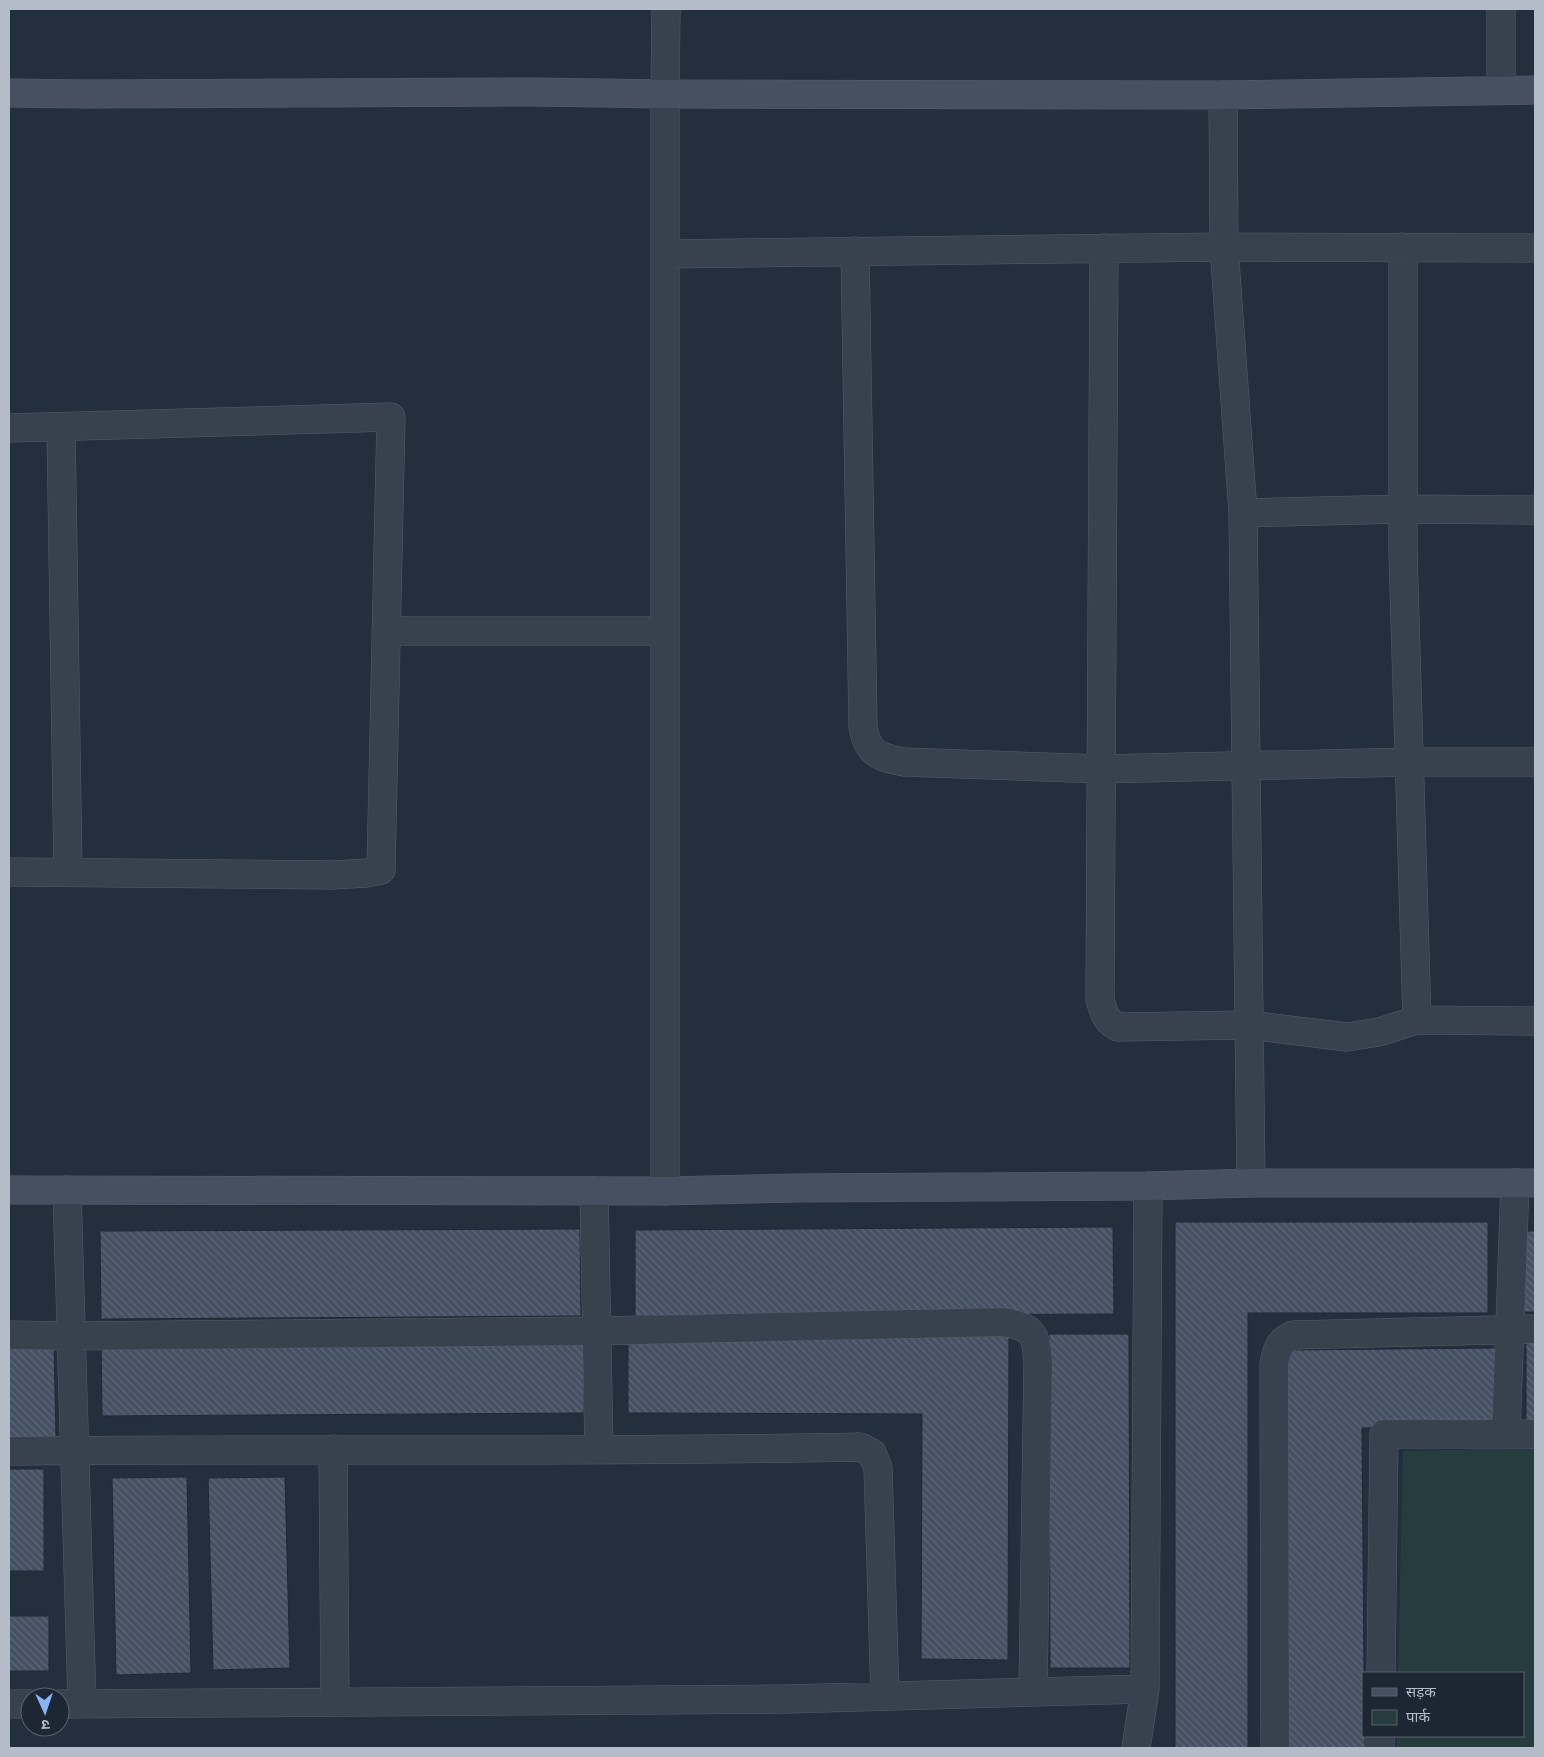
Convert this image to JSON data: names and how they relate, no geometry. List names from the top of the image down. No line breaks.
{"legend":["सड़क","पार्क"],"north":"bottom"}
